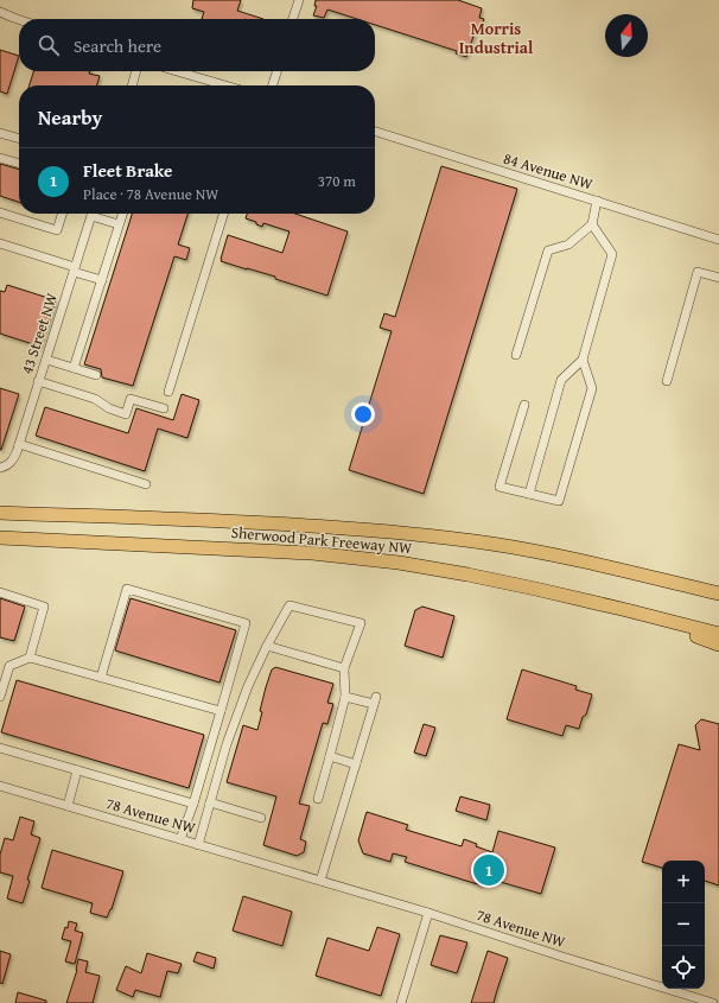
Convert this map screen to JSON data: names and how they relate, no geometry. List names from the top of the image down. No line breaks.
{"streets":{"highway":["Sherwood Park Freeway NW"],"street":["84 Avenue NW","43 Street NW","78 Avenue NW"]},"districts":["Morris Industrial"],"north":"top","page":{"search":"Search here","heading":"Nearby","list":[{"mark":"1","name":"Fleet Brake","note":"Place · 78 Avenue NW","value":"370 m"}],"pins":"1","map_buttons":["+","−"]}}
